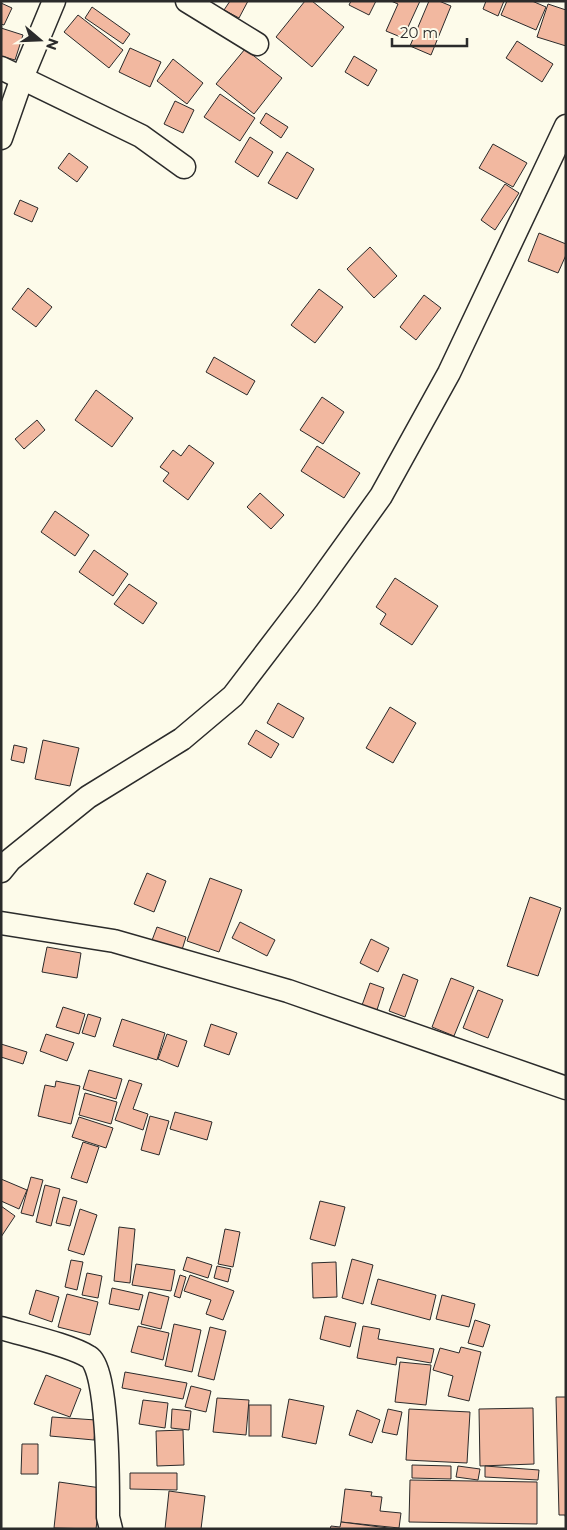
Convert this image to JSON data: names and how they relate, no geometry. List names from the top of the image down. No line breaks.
{"scale_bar":"20 m","north":"right"}
